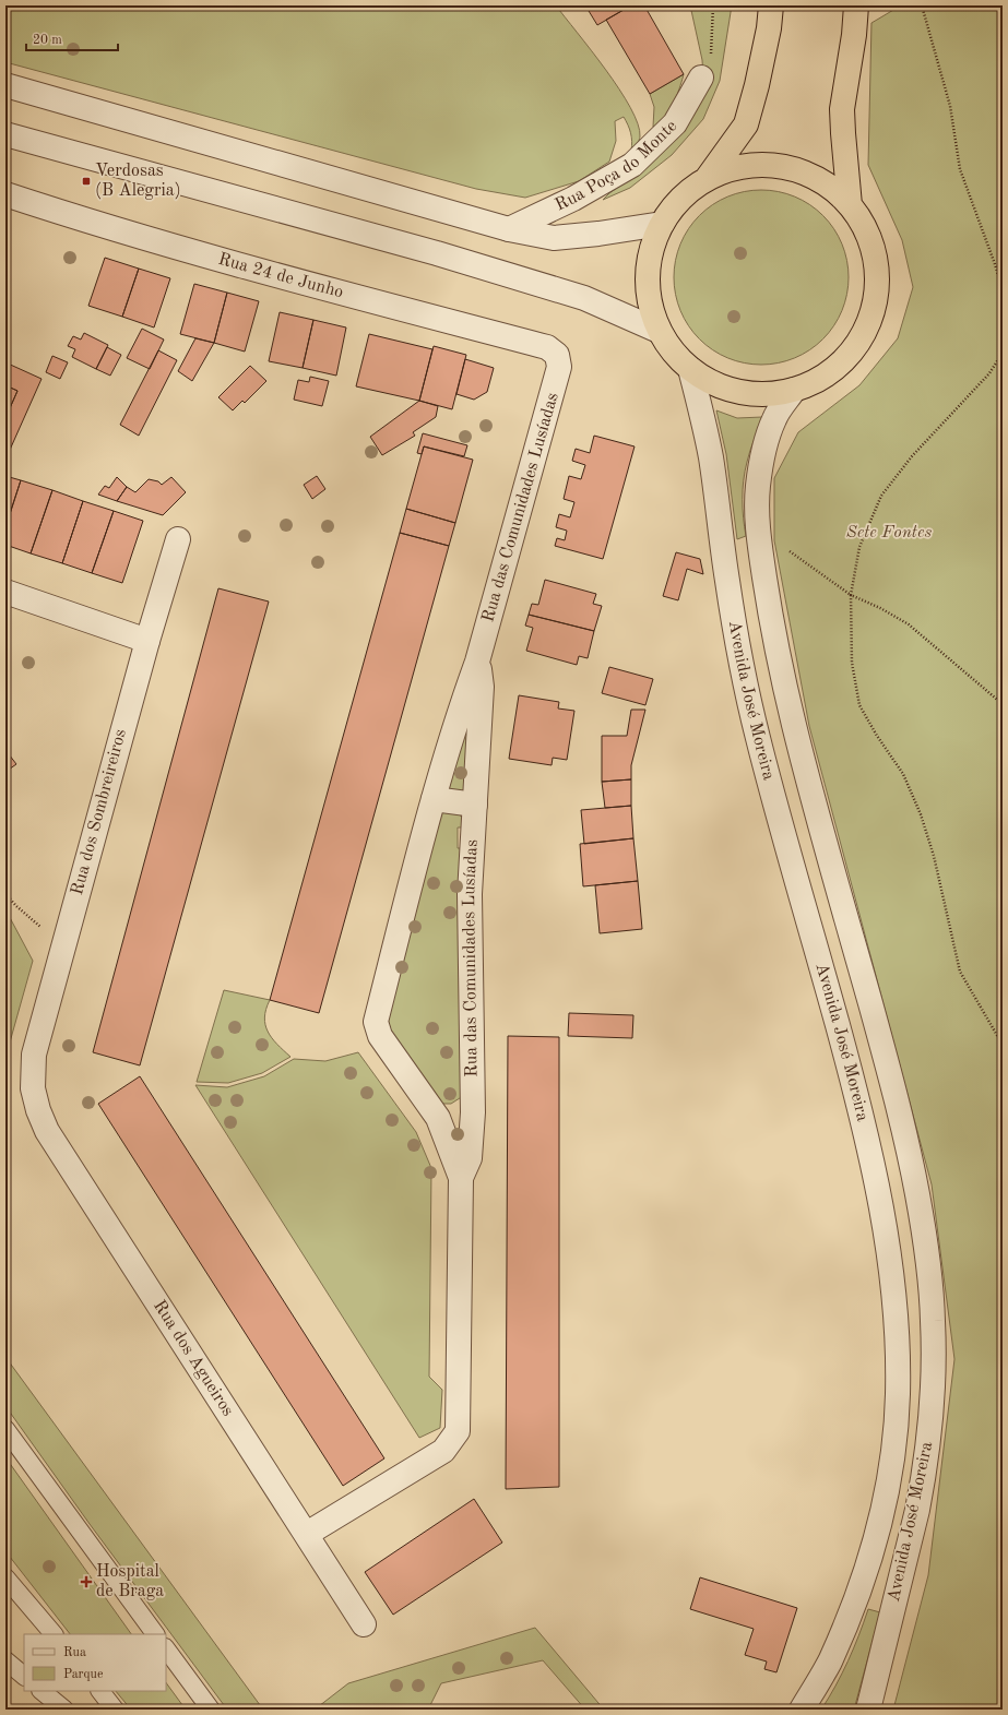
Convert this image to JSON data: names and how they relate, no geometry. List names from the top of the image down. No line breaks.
{"streets":{"street":["Rua Poça do Monte","Rua 24 de Junho","Rua das Comunidades Lusíadas","Avenida José Moreira","Rua dos Sombreireiros","Rua dos Agueiros"]},"crossings":[["Rua 24 de Junho","Rua das Comunidades Lusíadas"],["Rua das Comunidades Lusíadas","Rua dos Agueiros"],["Rua dos Sombreireiros","Rua dos Agueiros"]],"parks":["Sete Fontes"],"places":{"transit":["Verdosas (B Alegria)"],"health":["Hospital de Braga"]},"legend":["Rua","Parque"],"scale_bar":"20 m"}
